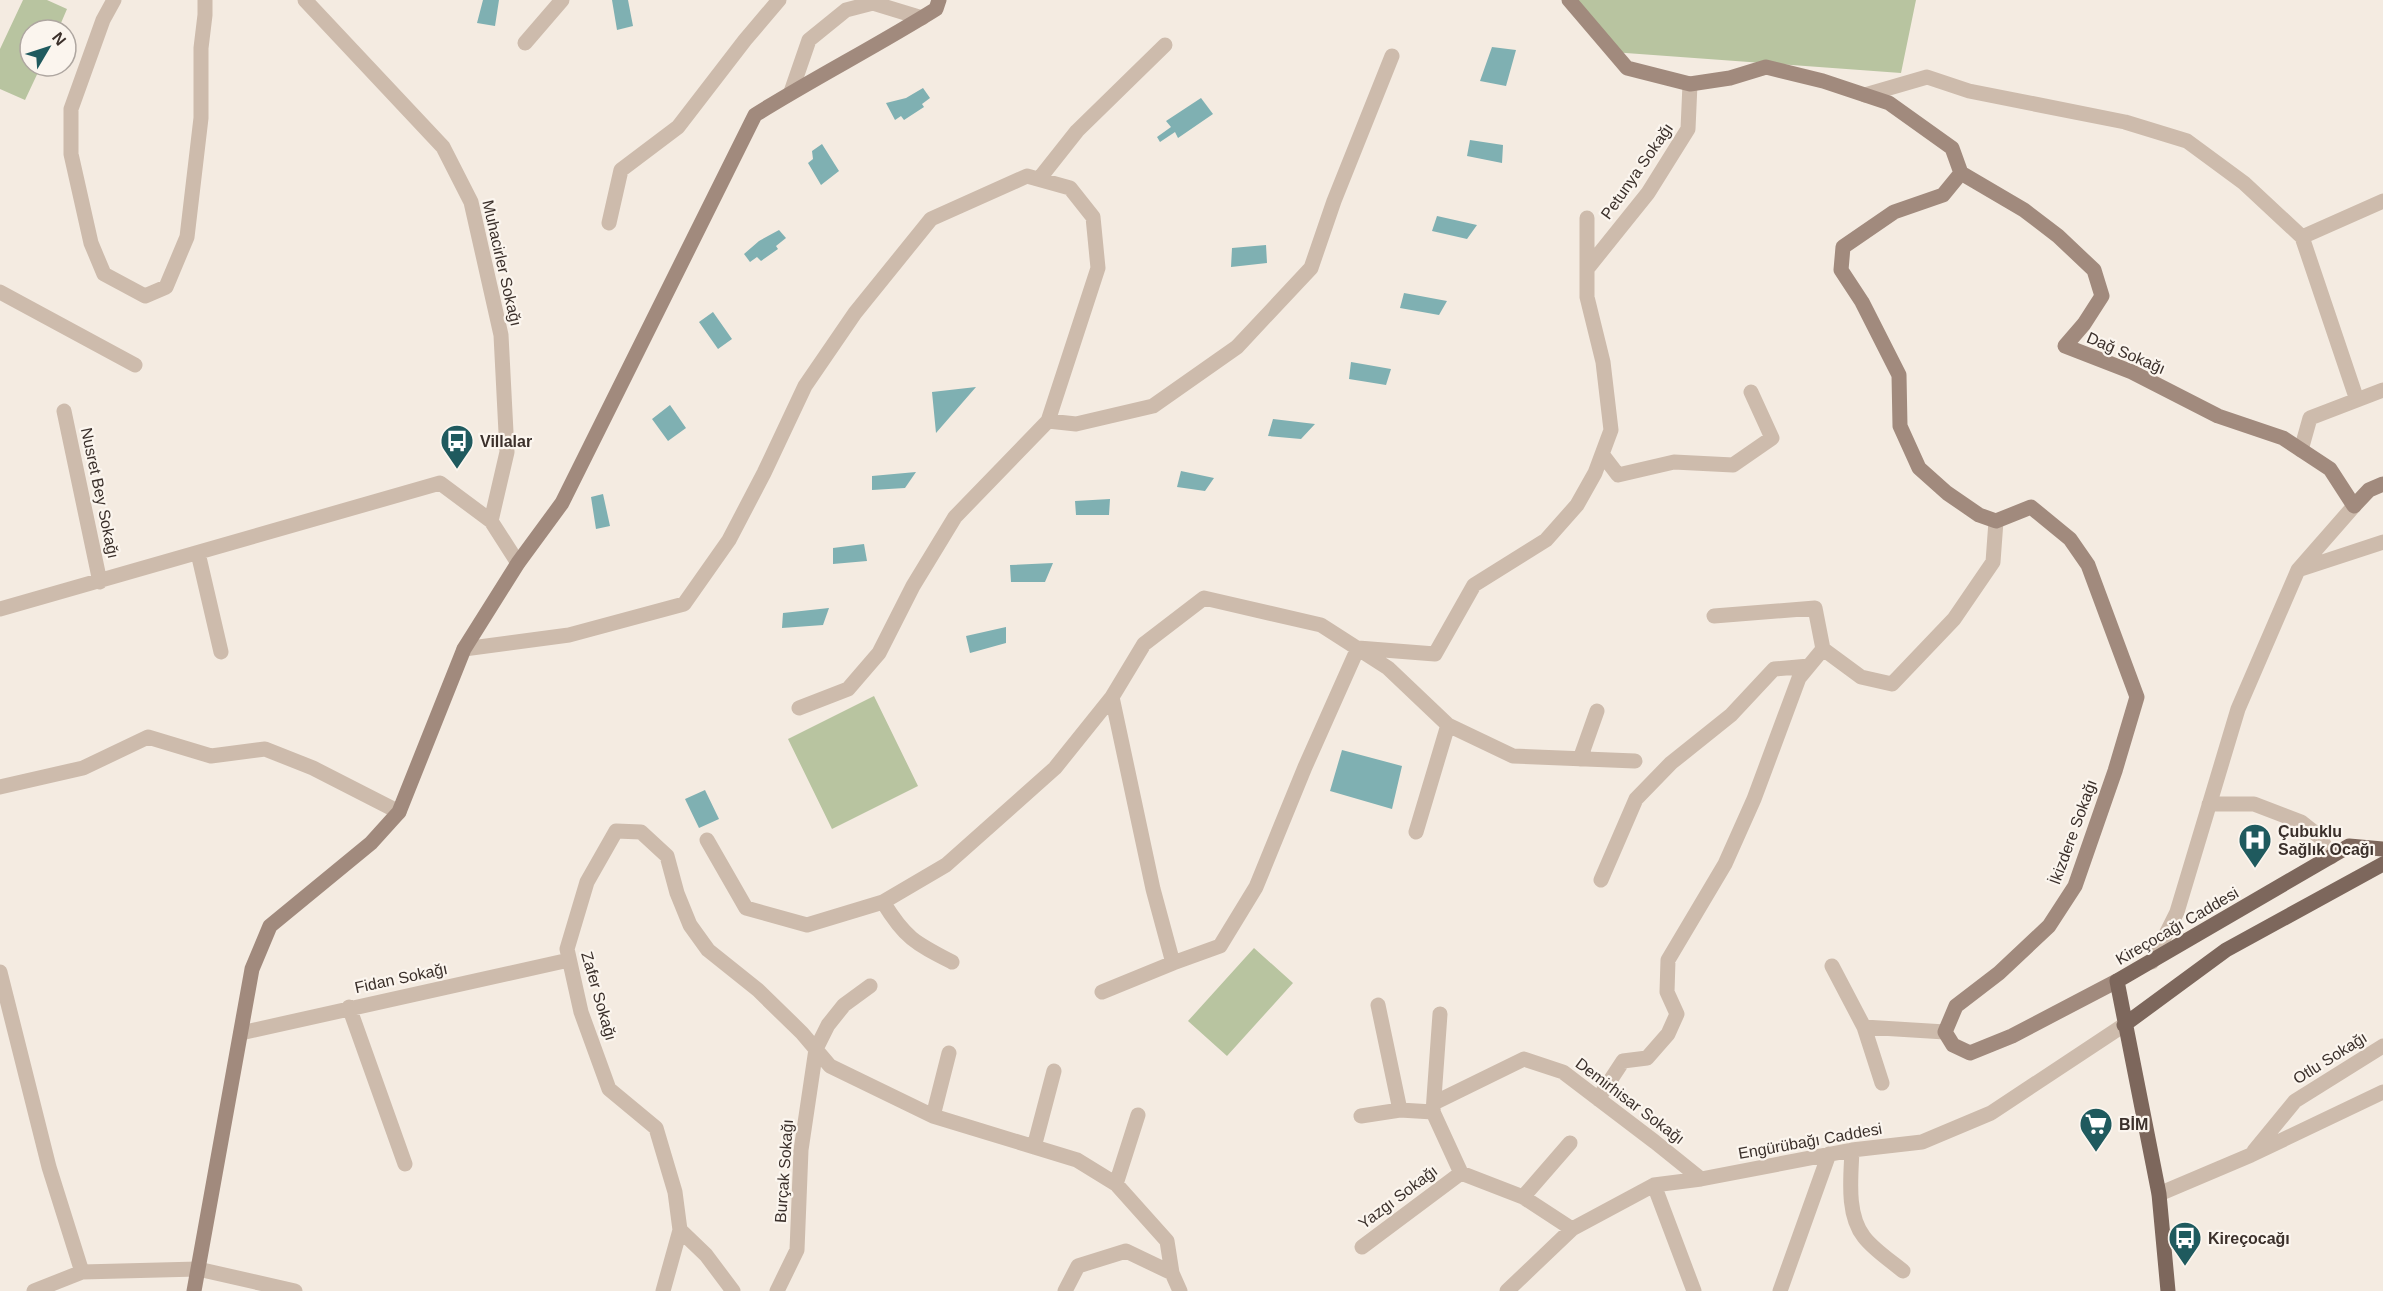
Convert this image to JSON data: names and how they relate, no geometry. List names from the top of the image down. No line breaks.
{"streets":{"main road":["Kireçocağı Caddesi"],"street":["Petunya Sokağı","Muhacirler Sokağı","Dağ Sokağı","Nusret Bey Sokağı","İkizdere Sokağı","Fidan Sokağı","Zafer Sokağı","Otlu Sokağı","Demirhisar Sokağı","Engürübağı Caddesi","Burçak Sokağı","Yazgı Sokağı"]},"crossings":[["Fidan Sokağı","Zafer Sokağı"],["Zafer Sokağı","Burçak Sokağı"],["Demirhisar Sokağı","Engürübağı Caddesi"],["Engürübağı Caddesi","Yazgı Sokağı"]],"places":{"bus stop":["Villalar","Kireçocağı"],"hospital":["Çubuklu Sağlık Ocağı"],"supermarket":["BİM"]},"north":"top right"}
